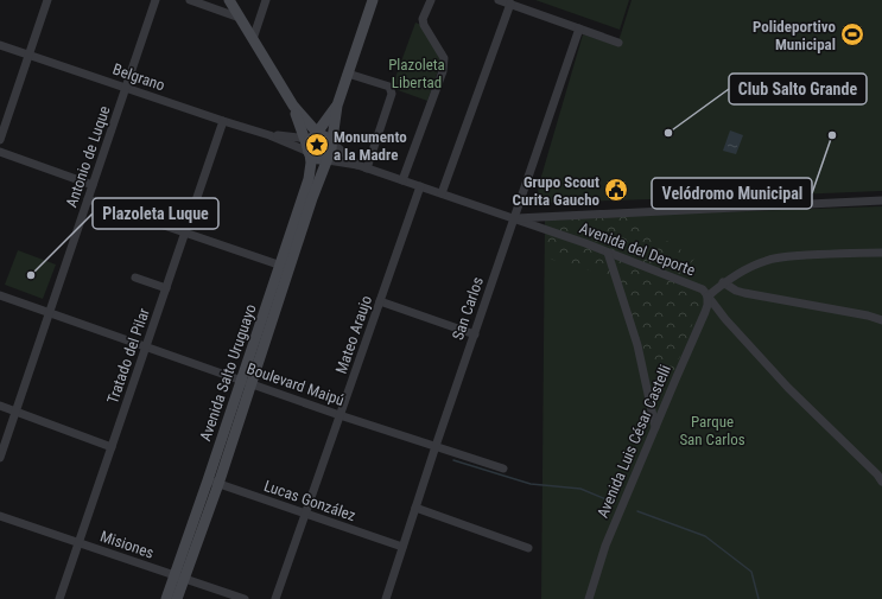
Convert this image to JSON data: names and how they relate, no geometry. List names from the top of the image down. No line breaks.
{"streets":{"main road":["Avenida Salto Uruguayo"],"street":["Belgrano","Antonio de Luque","Avenida del Deporte","San Carlos","Mateo Araujo","Tratado del Pilar","Boulevard Maipú","Avenida Luis César Castelli","Lucas González","Misiones"]},"crossings":[["Belgrano","Antonio de Luque"],["Belgrano","Avenida del Deporte"],["Belgrano","San Carlos"],["Belgrano","Mateo Araujo"],["Belgrano","Tratado del Pilar"],["Belgrano","Avenida Salto Uruguayo"],["Antonio de Luque","Boulevard Maipú"],["Avenida del Deporte","San Carlos"],["Avenida del Deporte","Avenida Luis César Castelli"],["San Carlos","Boulevard Maipú"],["San Carlos","Lucas González"],["Mateo Araujo","Boulevard Maipú"],["Mateo Araujo","Lucas González"],["Tratado del Pilar","Boulevard Maipú"],["Tratado del Pilar","Misiones"],["Avenida Salto Uruguayo","Boulevard Maipú"],["Avenida Salto Uruguayo","Lucas González"],["Avenida Salto Uruguayo","Misiones"]],"parks":["Plazoleta Libertad","Parque San Carlos"],"places":{"sports":["Polideportivo Municipal"],"other":["Club Salto Grande","Velódromo Municipal","Plazoleta Luque"],"place":["Monumento a la Madre"],"public building":["Grupo Scout Curita Gaucho"]}}
